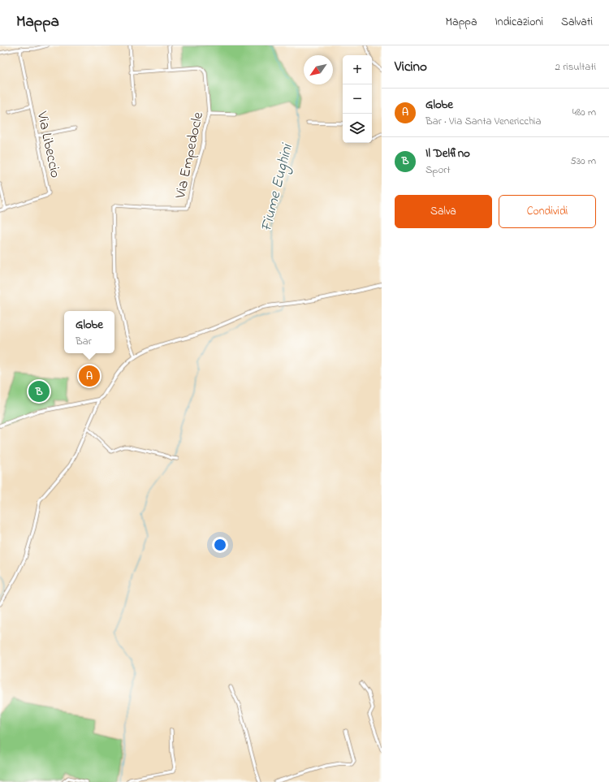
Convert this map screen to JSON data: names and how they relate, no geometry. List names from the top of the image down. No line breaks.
{"streets":{"street":["Via Libeccio","Via Empedocle"]},"water":["Fiume Eughini"],"north":"bottom left","page":{"header":"Mappa","nav":["Mappa","Indicazioni","Salvati"],"heading":["Vicino","2 risultati"],"map_buttons":["+","−"],"list":[{"mark":"A","name":"Globe","note":"Bar · Via Santa Venericchia","value":"480 m"},{"mark":"B","name":"Il Delfino","note":"Sport","value":"530 m"}],"buttons":["Salva","Condividi"],"popup":["Globe","Bar"],"pins":["A","B"]}}
